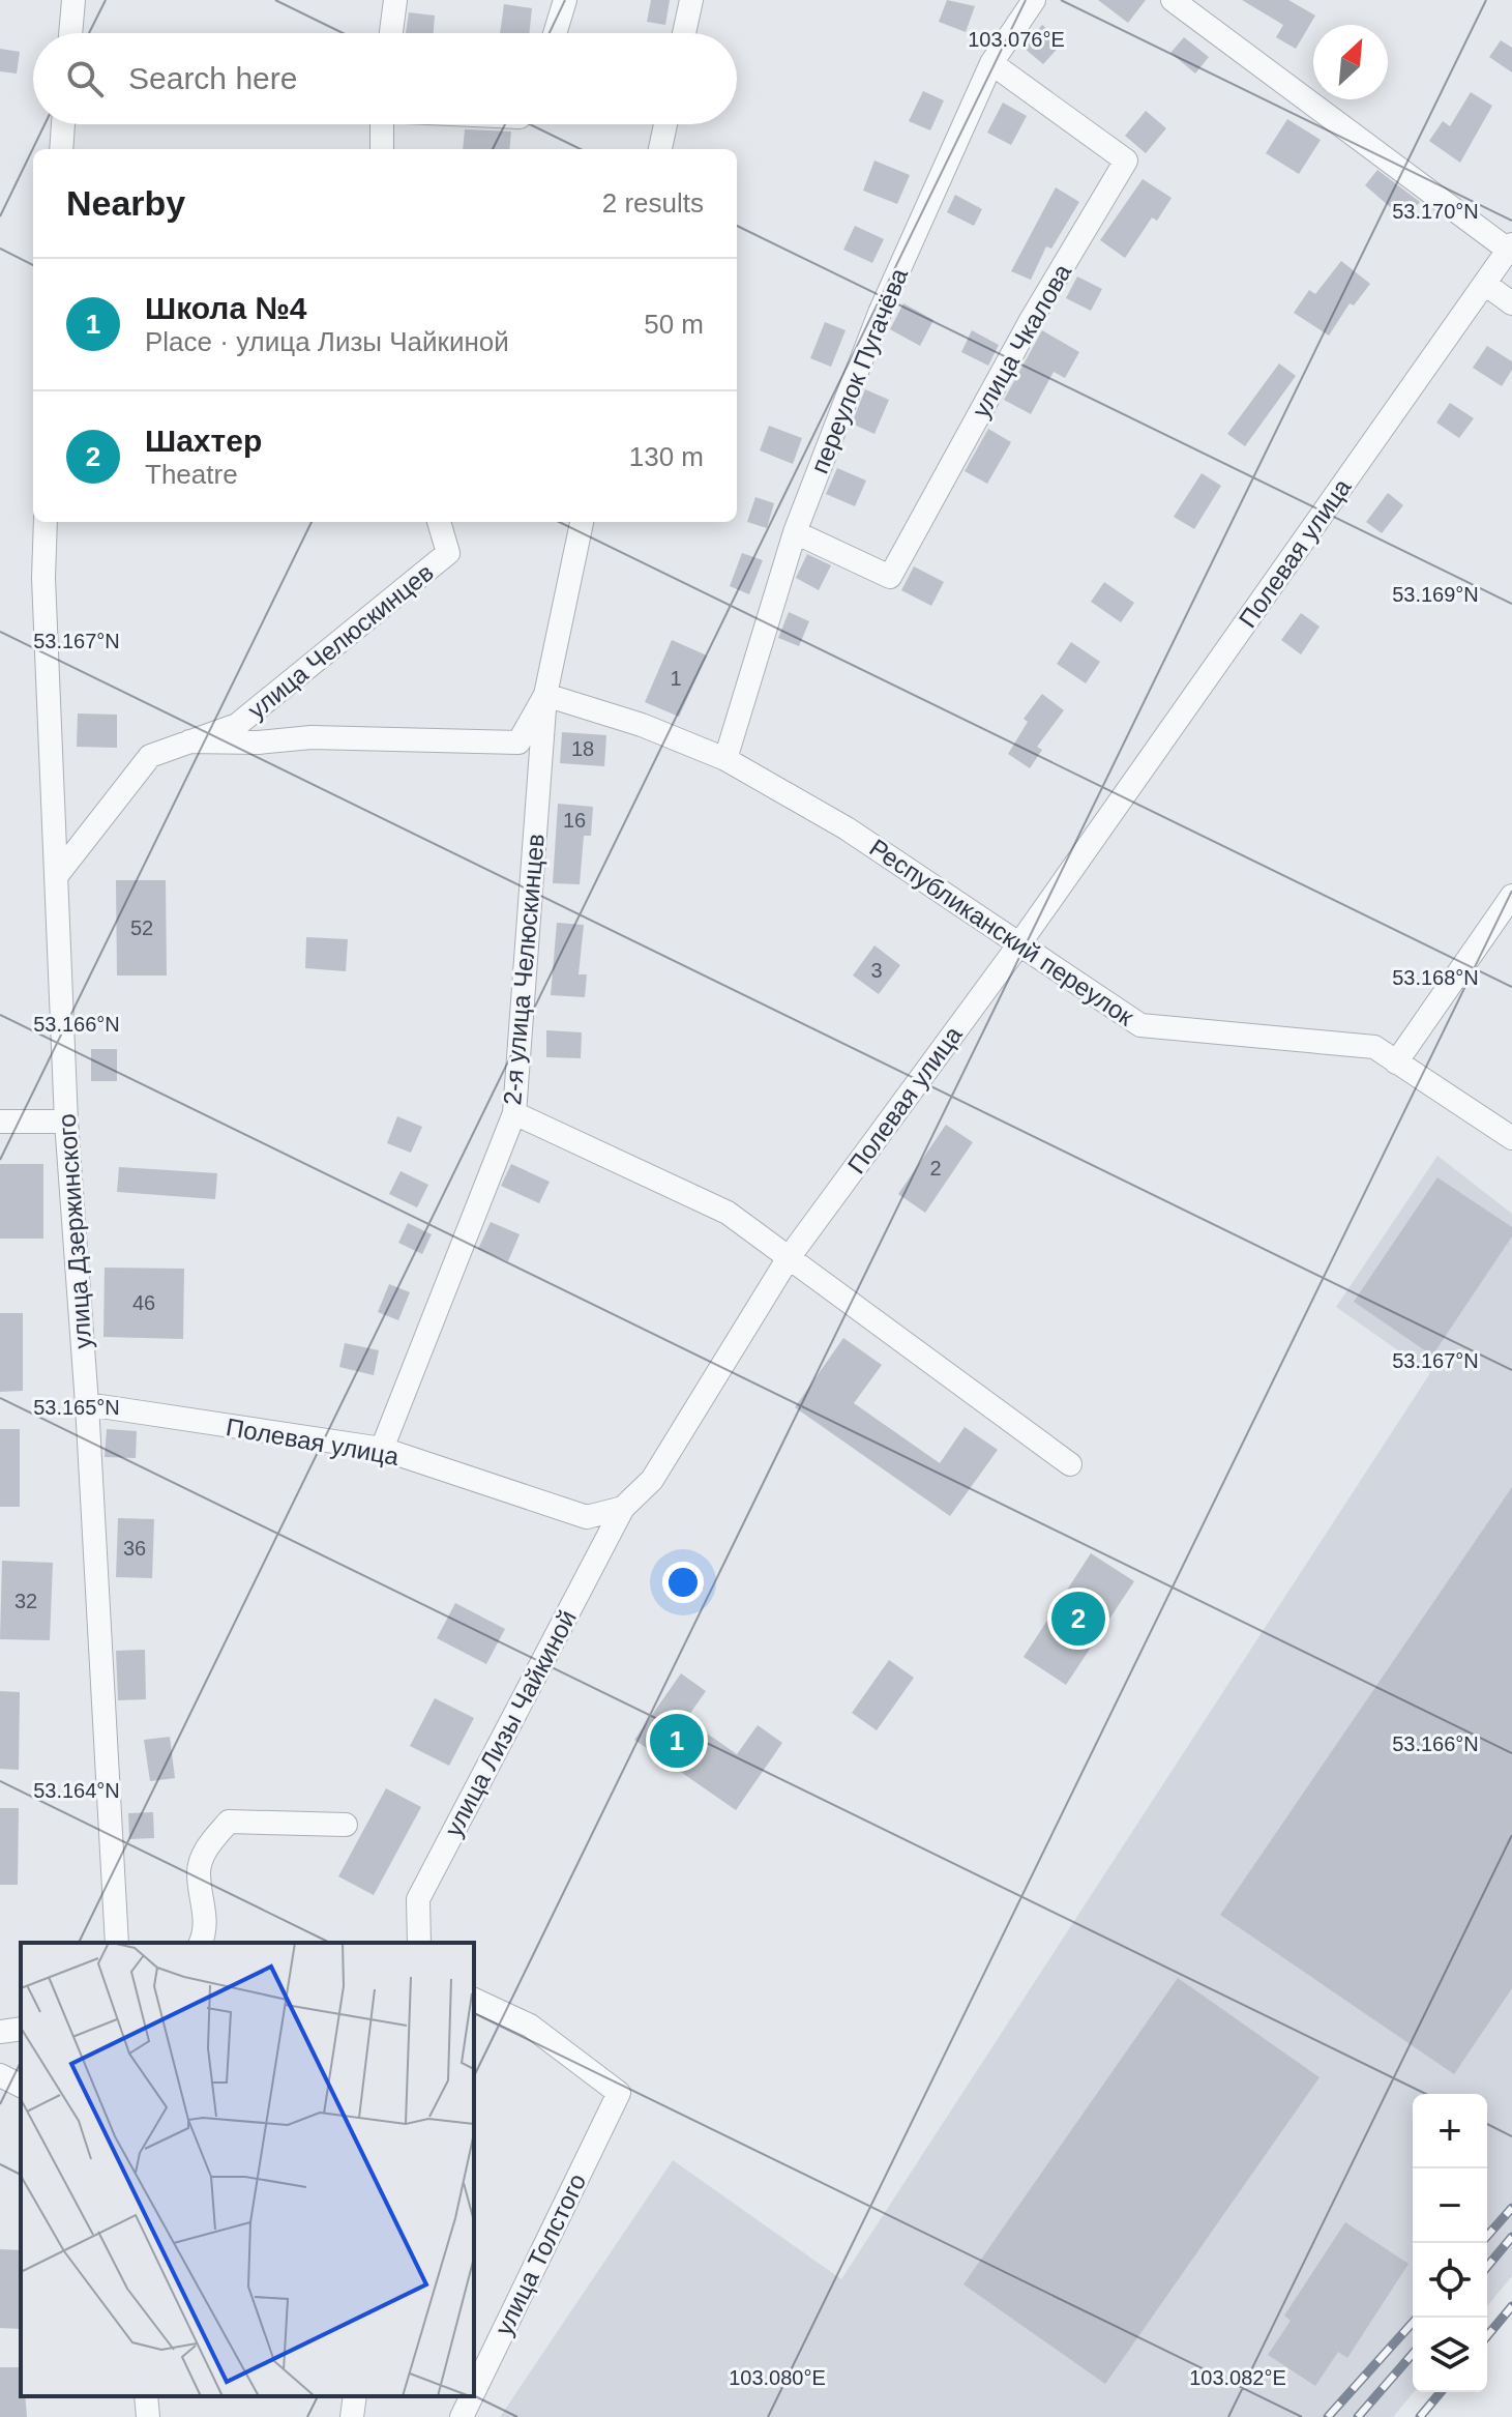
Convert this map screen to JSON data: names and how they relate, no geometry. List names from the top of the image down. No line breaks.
{"streets":{"street":["улица Чкалова","переулок Пугачёва","Полевая улица","улица Челюскинцев","Республиканский переулок","2-я улица Челюскинцев","улица Дзержинского","улица Лизы Чайкиной","улица Толстого"]},"crossings":[["улица Чкалова","переулок Пугачёва"],["переулок Пугачёва","Республиканский переулок"],["Полевая улица","Республиканский переулок"],["Полевая улица","2-я улица Челюскинцев"],["Полевая улица","улица Дзержинского"],["Полевая улица","улица Лизы Чайкиной"],["улица Челюскинцев","улица Дзержинского"],["Республиканский переулок","2-я улица Челюскинцев"]],"house_numbers":["1","18","16","52","3","2","46","36","32"],"north":"top right","page":{"search":"Search here","heading":["Nearby","2 results"],"list":[{"mark":"1","name":"Школа №4","note":"Place · улица Лизы Чайкиной","value":"50 m"},{"mark":"2","name":"Шахтер","note":"Theatre","value":"130 m"}],"pins":["2","1"],"map_buttons":["+","−"]},"coordinates":["103.076°E","53.170°N","53.169°N","53.167°N","53.168°N","53.166°N","53.165°N","53.164°N","103.080°E","103.082°E"]}
